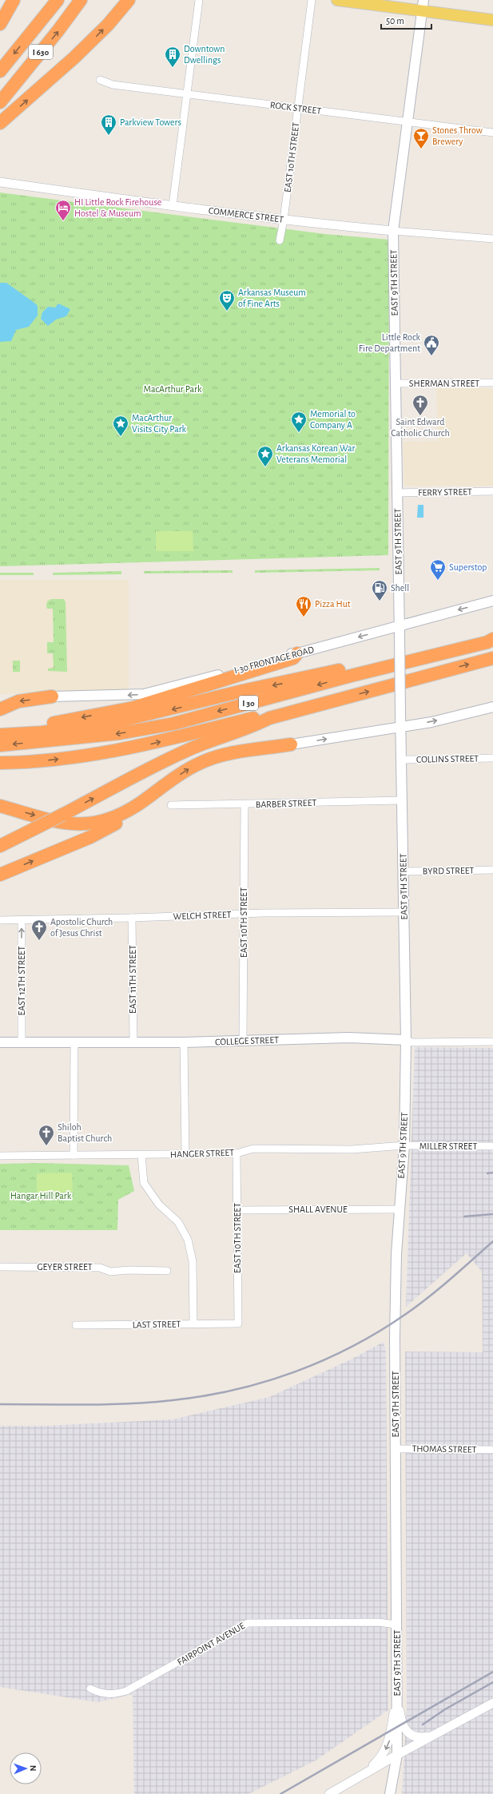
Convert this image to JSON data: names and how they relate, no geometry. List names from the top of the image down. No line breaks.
{"streets":{"highway":["I 630","I 30"],"main road":["EAST 9TH STREET","I-30 FRONTAGE ROAD","COLLEGE STREET"],"street":["ROCK STREET","EAST 10TH STREET","COMMERCE STREET","SHERMAN STREET","FERRY STREET","COLLINS STREET","BARBER STREET","BYRD STREET","WELCH STREET","EAST 11TH STREET","EAST 12TH STREET","MILLER STREET","HANGER STREET","SHALL AVENUE","GEYER STREET","LAST STREET","THOMAS STREET","FAIRPOINT AVENUE"]},"crossings":[["ROCK STREET","EAST 10TH STREET"],["ROCK STREET","EAST 9TH STREET"],["EAST 10TH STREET","COMMERCE STREET"],["EAST 10TH STREET","BARBER STREET"],["EAST 10TH STREET","WELCH STREET"],["EAST 10TH STREET","COLLEGE STREET"],["EAST 10TH STREET","HANGER STREET"],["EAST 10TH STREET","SHALL AVENUE"],["EAST 10TH STREET","LAST STREET"],["COMMERCE STREET","EAST 9TH STREET"],["EAST 9TH STREET","SHERMAN STREET"],["EAST 9TH STREET","FERRY STREET"],["EAST 9TH STREET","I-30 FRONTAGE ROAD"],["EAST 9TH STREET","COLLINS STREET"],["EAST 9TH STREET","BARBER STREET"],["EAST 9TH STREET","BYRD STREET"],["EAST 9TH STREET","WELCH STREET"],["EAST 9TH STREET","COLLEGE STREET"],["EAST 9TH STREET","MILLER STREET"],["EAST 9TH STREET","HANGER STREET"],["EAST 9TH STREET","SHALL AVENUE"],["EAST 9TH STREET","THOMAS STREET"],["EAST 9TH STREET","FAIRPOINT AVENUE"],["WELCH STREET","EAST 11TH STREET"],["WELCH STREET","EAST 12TH STREET"],["EAST 11TH STREET","COLLEGE STREET"],["EAST 12TH STREET","COLLEGE STREET"],["MILLER STREET","HANGER STREET"]],"one_way":["I-30 FRONTAGE ROAD","EAST 12TH STREET"],"parks":["MacArthur Park","Hangar Hill Park"],"places":{"building":["Downtown Dwellings","Parkview Towers"],"bar":["Stones Throw Brewery"],"hotel":["HI Little Rock Firehouse Hostel & Museum"],"theatre":["Arkansas Museum of Fine Arts"],"public building":["Little Rock Fire Department"],"church":["Saint Edward Catholic Church","Apostolic Church of Jesus Christ","Shiloh Baptist Church"],"place":["Memorial to Company A","MacArthur Visits City Park","Arkansas Korean War Veterans Memorial"],"supermarket":["Superstop"],"fuel station":["Shell"],"restaurant":["Pizza Hut"]},"scale_bar":"50 m","north":"right"}
